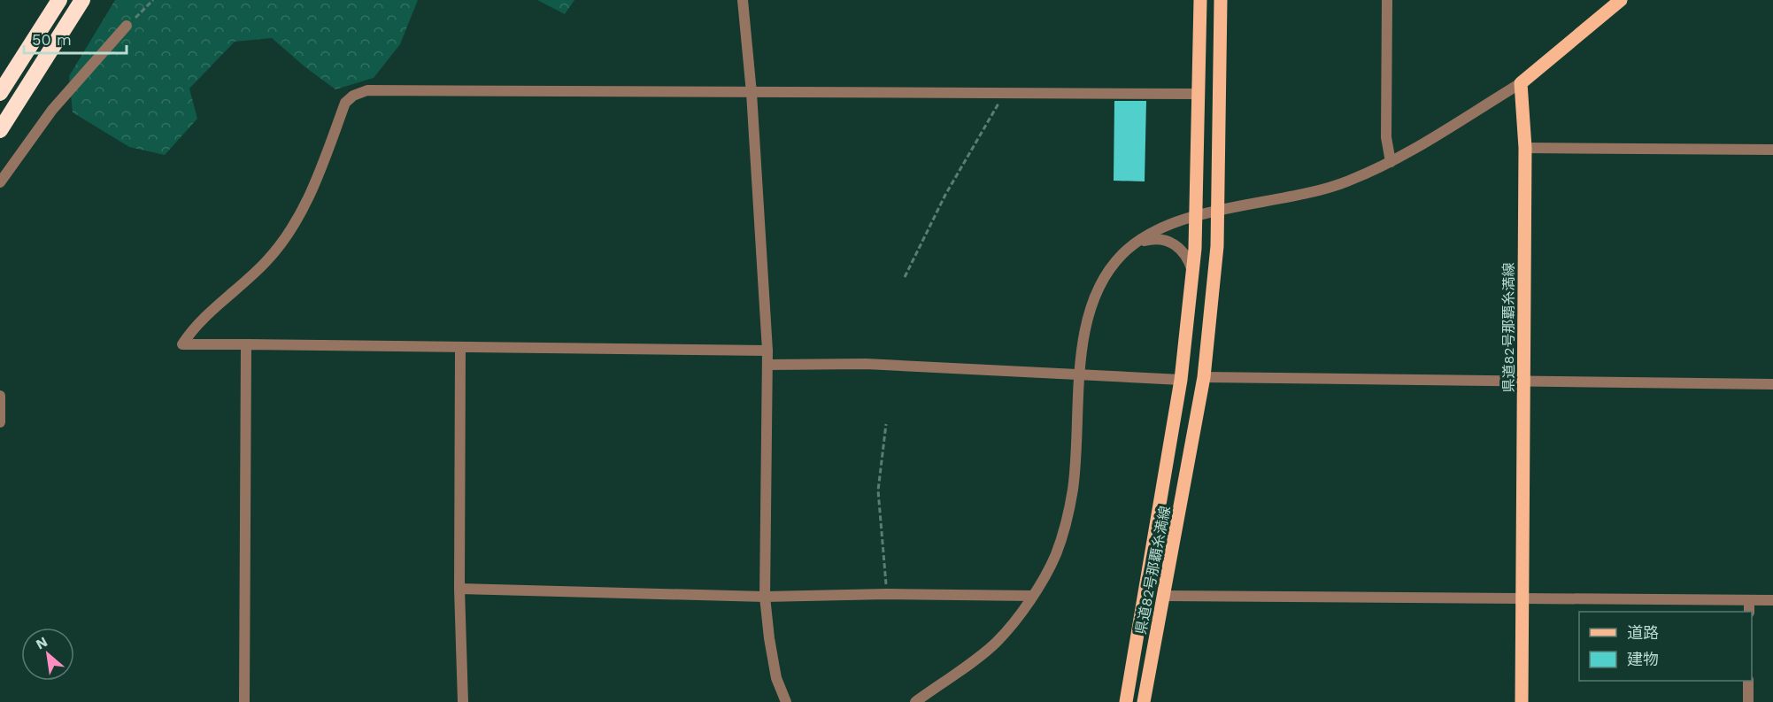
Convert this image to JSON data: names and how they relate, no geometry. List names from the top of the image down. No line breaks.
{"streets":{"main road":["県道82号那覇糸満線"]},"legend":["道路","建物"],"scale_bar":"50 m","north":"top left"}
